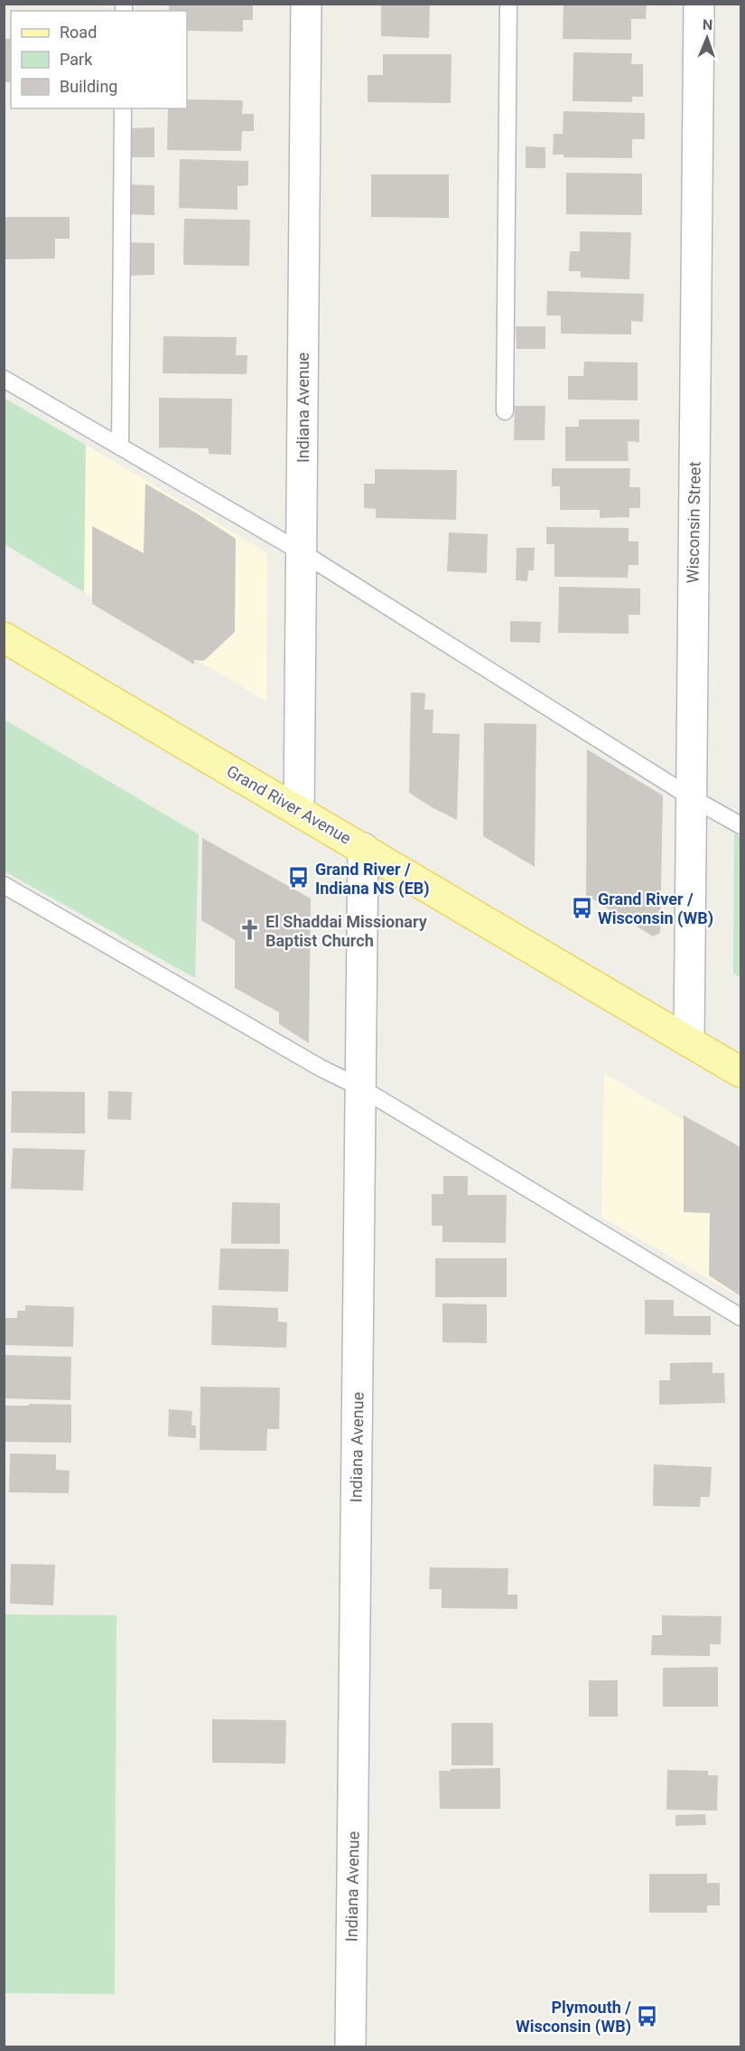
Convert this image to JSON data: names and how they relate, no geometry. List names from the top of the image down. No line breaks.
{"streets":{"main road":["Grand River Avenue"],"street":["Indiana Avenue","Wisconsin Street"]},"crossings":[["Indiana Avenue","Grand River Avenue"],["Wisconsin Street","Grand River Avenue"]],"places":{"bus stop":["Grand River / Indiana NS (EB)","Grand River / Wisconsin (WB)","Plymouth / Wisconsin (WB)"],"church":["El Shaddai Missionary Baptist Church"]},"legend":["Road","Park","Building"],"north":"top"}
